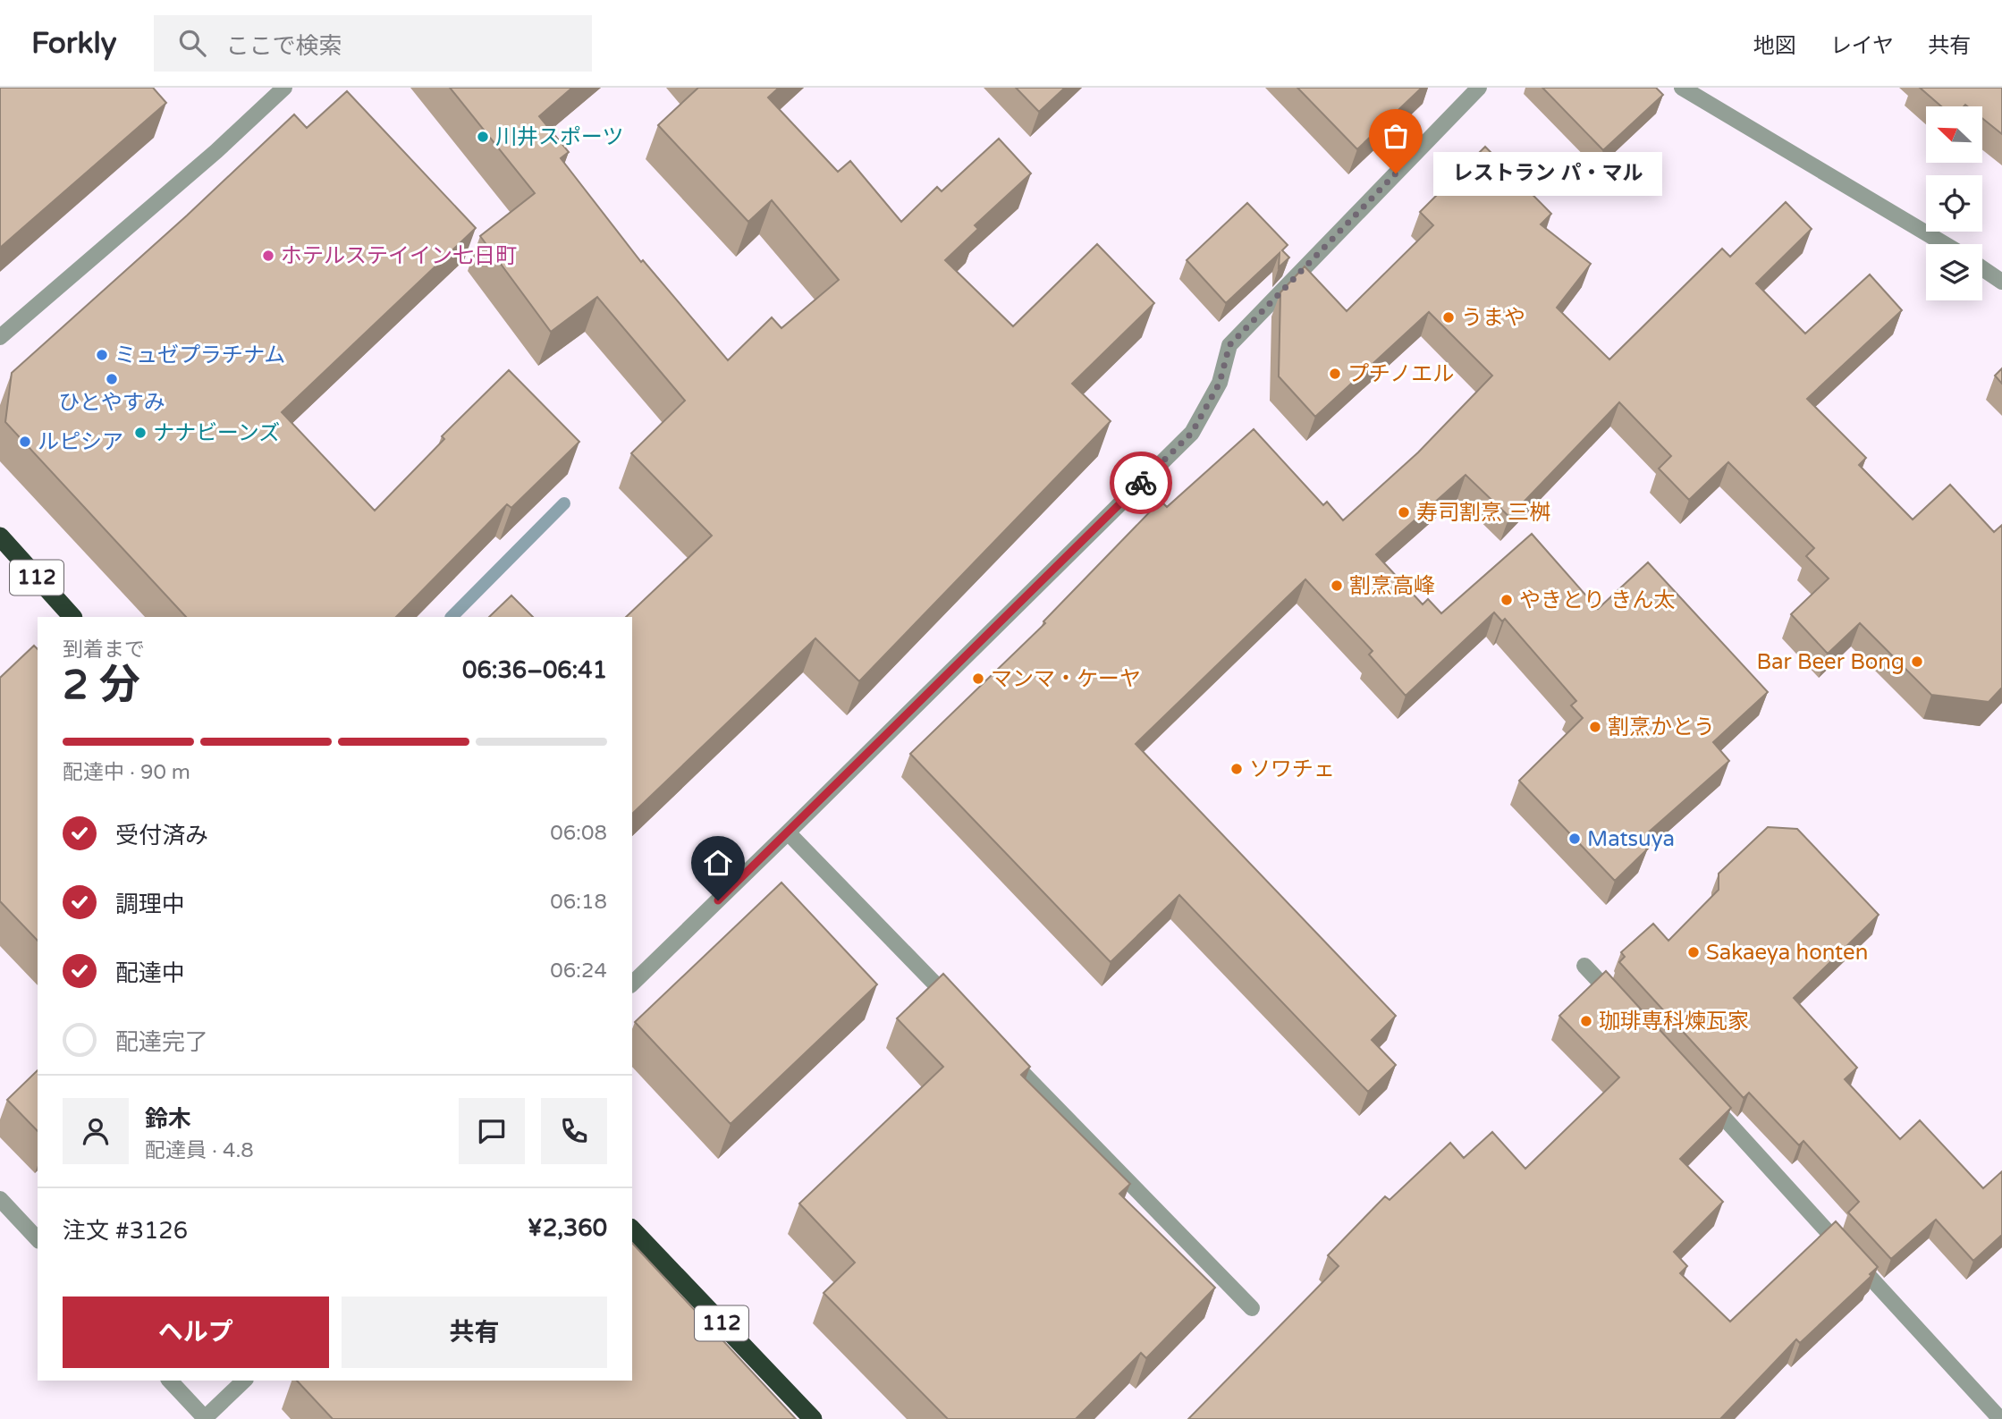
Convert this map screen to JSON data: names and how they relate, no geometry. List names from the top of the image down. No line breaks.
{"streets":{"highway":["112"]},"places":["川井スポーツ","レストラン パ・マル","ホテルステイイン七日町","うまや","ミュゼプラチナム","プチノエル","ひとやすみ","ナナビーンズ","ルピシア","寿司割烹 三桝","割烹高峰","やきとり きん太","Bar Beer Bong","マンマ・ケーヤ","割烹かとう","ソワチェ","Matsuya","Sakaeya honten","珈琲専科煉瓦家"],"north":"top left","page":{"header":"Forkly","search":"ここで検索","nav":["地図","レイヤ","共有"],"bubble":"レストラン パ・マル","heading":["2 分","到着まで","06:36–06:41"],"panel":["鈴木","配達員 · 4.8","注文 #3126","¥2,360"],"bar":"配達中 · 90 m","list":[["受付済み","06:08"],["調理中","06:18"],["配達中","06:24"],"配達完了"],"buttons":["ヘルプ","共有"]}}
